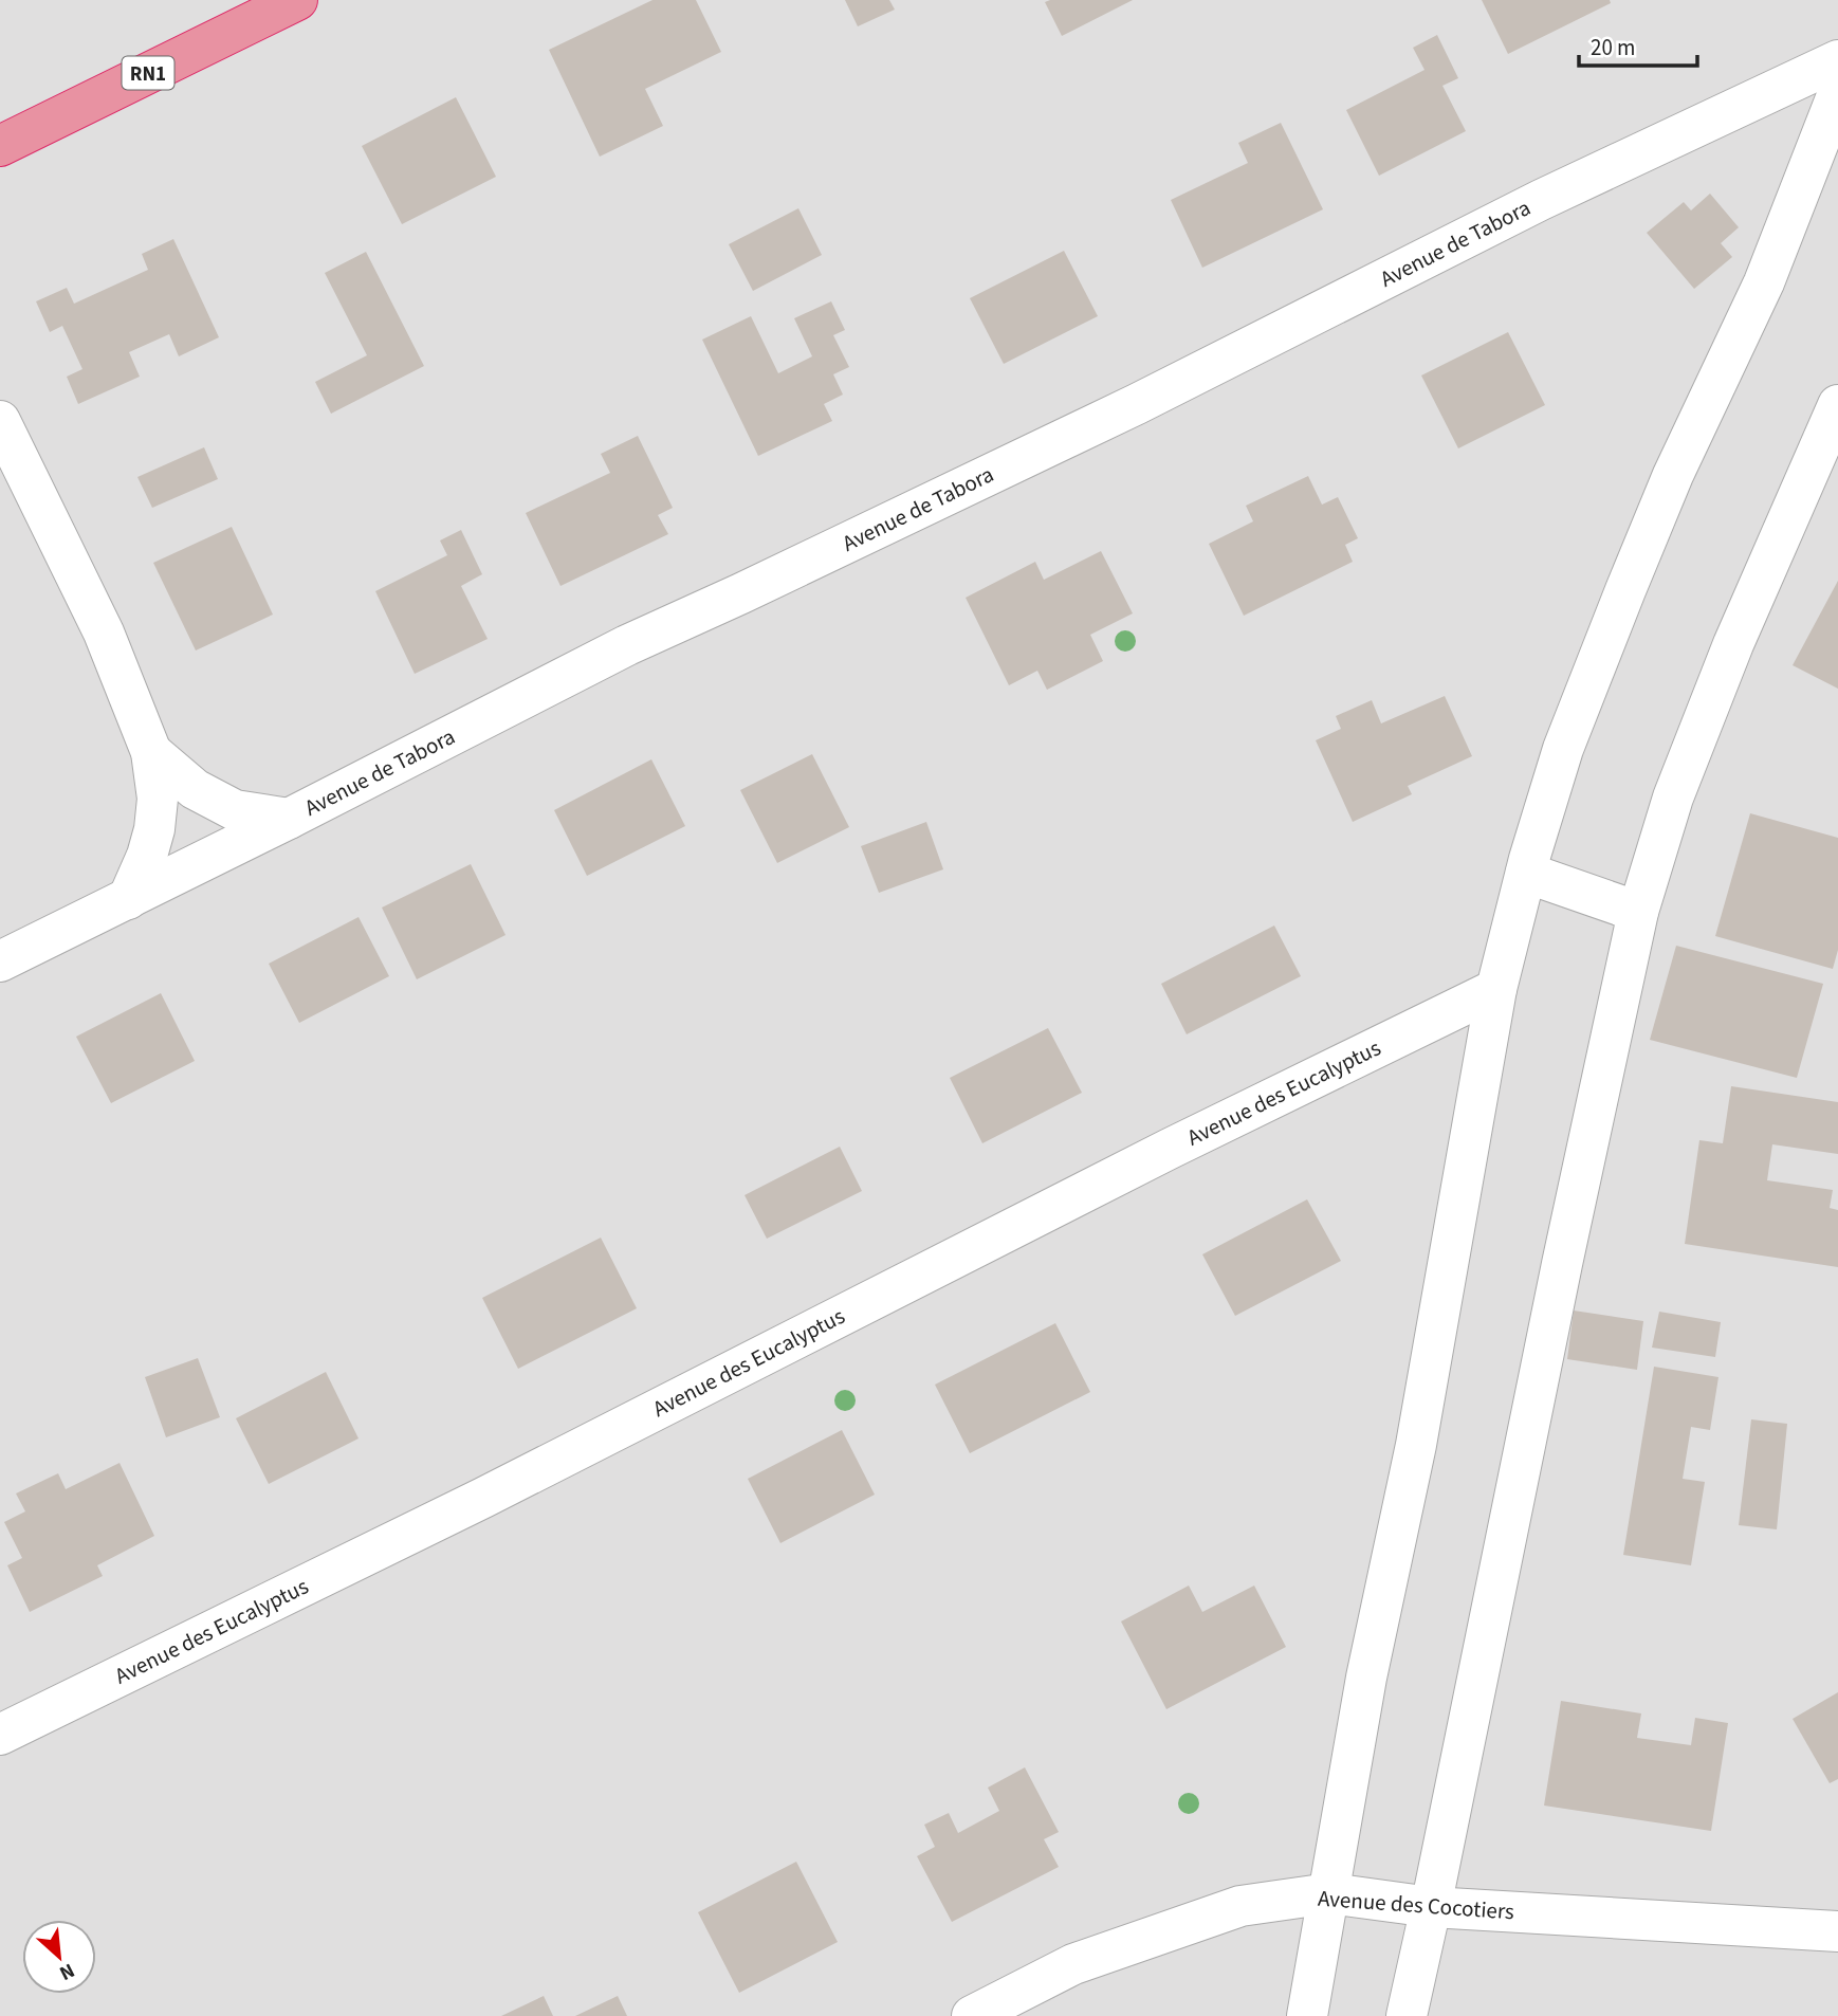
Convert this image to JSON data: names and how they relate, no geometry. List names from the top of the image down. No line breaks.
{"streets":{"highway":["RN1"],"street":["Avenue de Tabora","Avenue des Eucalyptus","Avenue des Cocotiers"]},"scale_bar":"20 m","north":"bottom right"}
